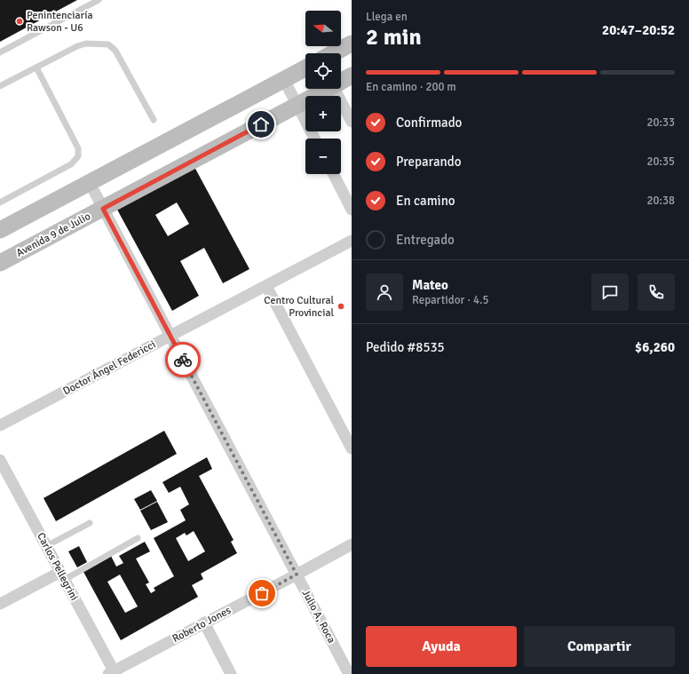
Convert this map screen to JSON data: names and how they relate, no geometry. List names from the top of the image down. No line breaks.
{"streets":{"main road":["Avenida 9 de Julio"],"street":["Doctor Ángel Federicci","Carlos Pellegrini","Julio A, Roca","Roberto Jones"]},"crossings":[["Avenida 9 de Julio","Julio A, Roca"],["Doctor Ángel Federicci","Julio A, Roca"],["Carlos Pellegrini","Roberto Jones"],["Julio A, Roca","Roberto Jones"]],"places":["Penintenciaría Rawson - U6","Centro Cultural Provincial"],"north":"left","page":{"heading":["2 min","Llega en","20:47–20:52"],"panel":["Mateo","Repartidor · 4.5","Pedido #8535","$6,260"],"map_buttons":["+","−"],"bar":"En camino · 200 m","list":[["Confirmado","20:33"],["Preparando","20:35"],["En camino","20:38"],"Entregado"],"buttons":["Ayuda","Compartir"]}}
